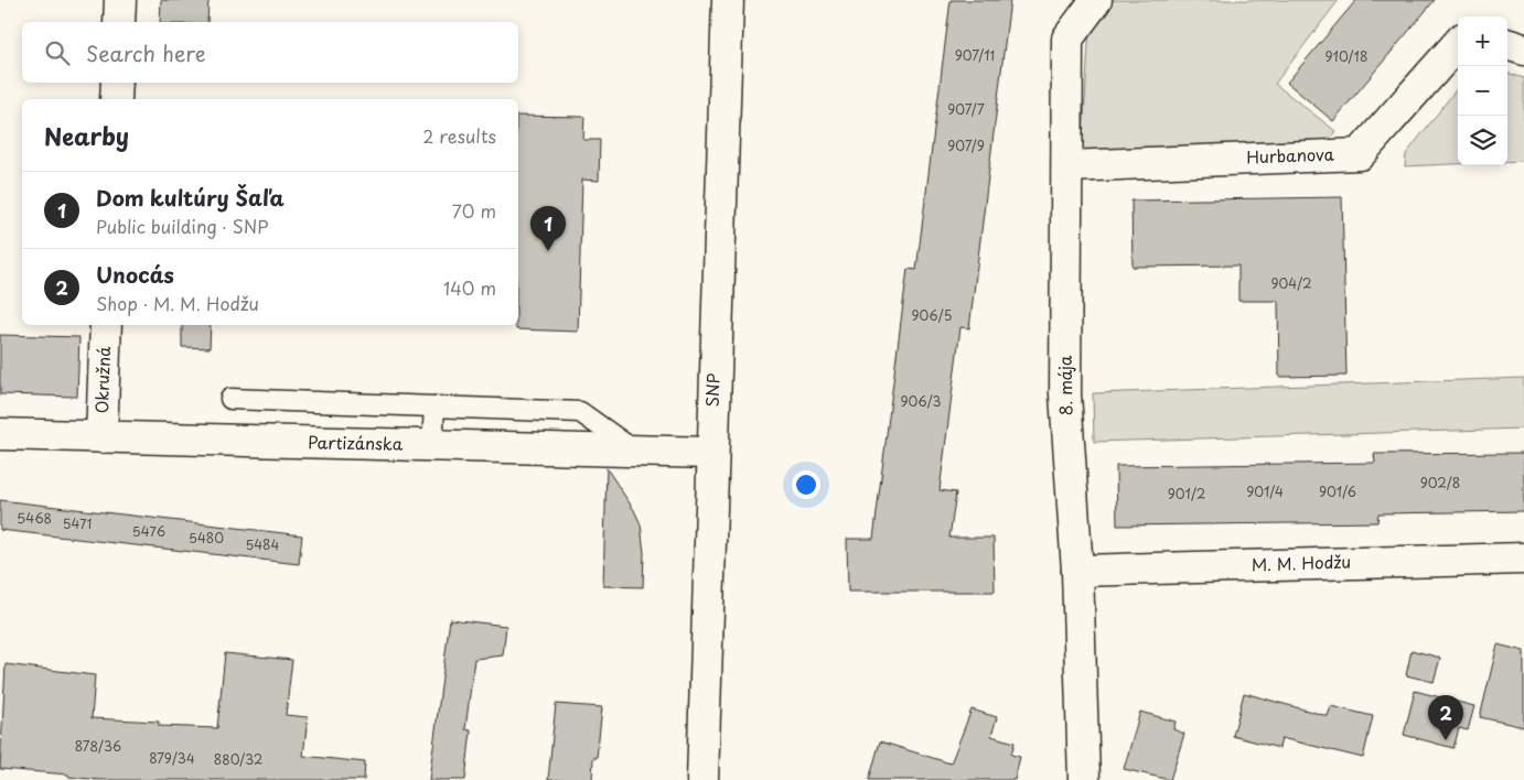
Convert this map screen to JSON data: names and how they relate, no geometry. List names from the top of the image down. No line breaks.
{"streets":{"street":["Hurbanova","Okružná","8. mája","SNP","Partizánska","M. M. Hodžu"]},"crossings":[["Hurbanova","8. mája"],["Okružná","Partizánska"],["8. mája","M. M. Hodžu"],["SNP","Partizánska"]],"house_numbers":["907/11","910/18","907/7","907/9","904/2","906/5","906/3","902/8","901/4","901/6","901/2","5468","5471","5476","5480","5484","878/36","879/34","880/32"],"page":{"map_buttons":["+","−"],"search":"Search here","heading":["Nearby","2 results"],"list":[{"mark":"1","name":"Dom kultúry Šaľa","note":"Public building · SNP","value":"70 m"},{"mark":"2","name":"Unocás","note":"Shop · M. M. Hodžu","value":"140 m"}],"pins":["1","2"]}}
